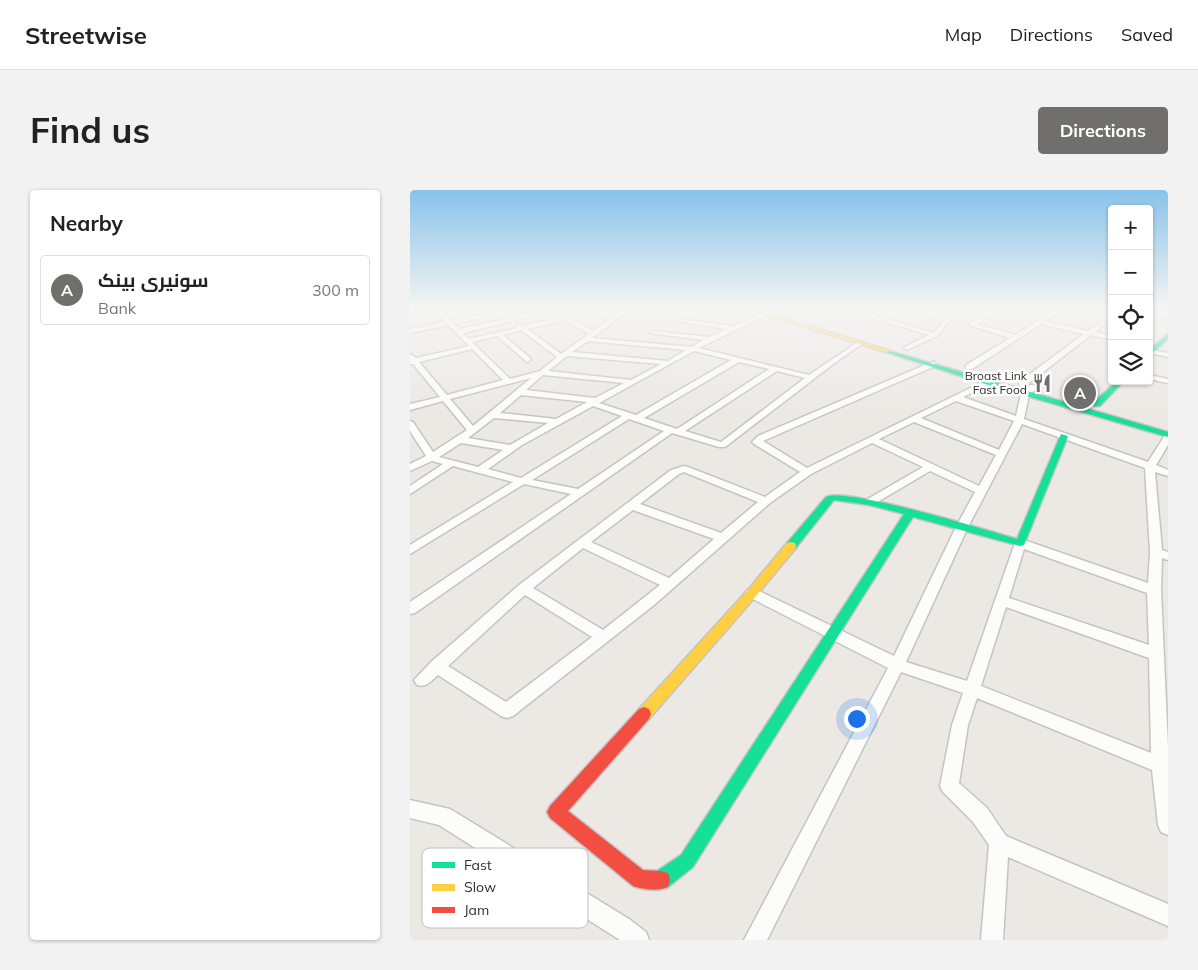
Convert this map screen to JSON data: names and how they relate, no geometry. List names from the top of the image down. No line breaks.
{"places":{"restaurant":["Broast Link Fast Food"]},"legend":["Fast","Slow","Jam"],"page":{"header":"Streetwise","nav":["Map","Directions","Saved"],"buttons":"Directions","title":"Find us","heading":"Nearby","map_buttons":["+","−"],"list":[{"mark":"A","name":"سونیری بینک","note":"Bank","value":"300 m"}],"pins":"A"}}
